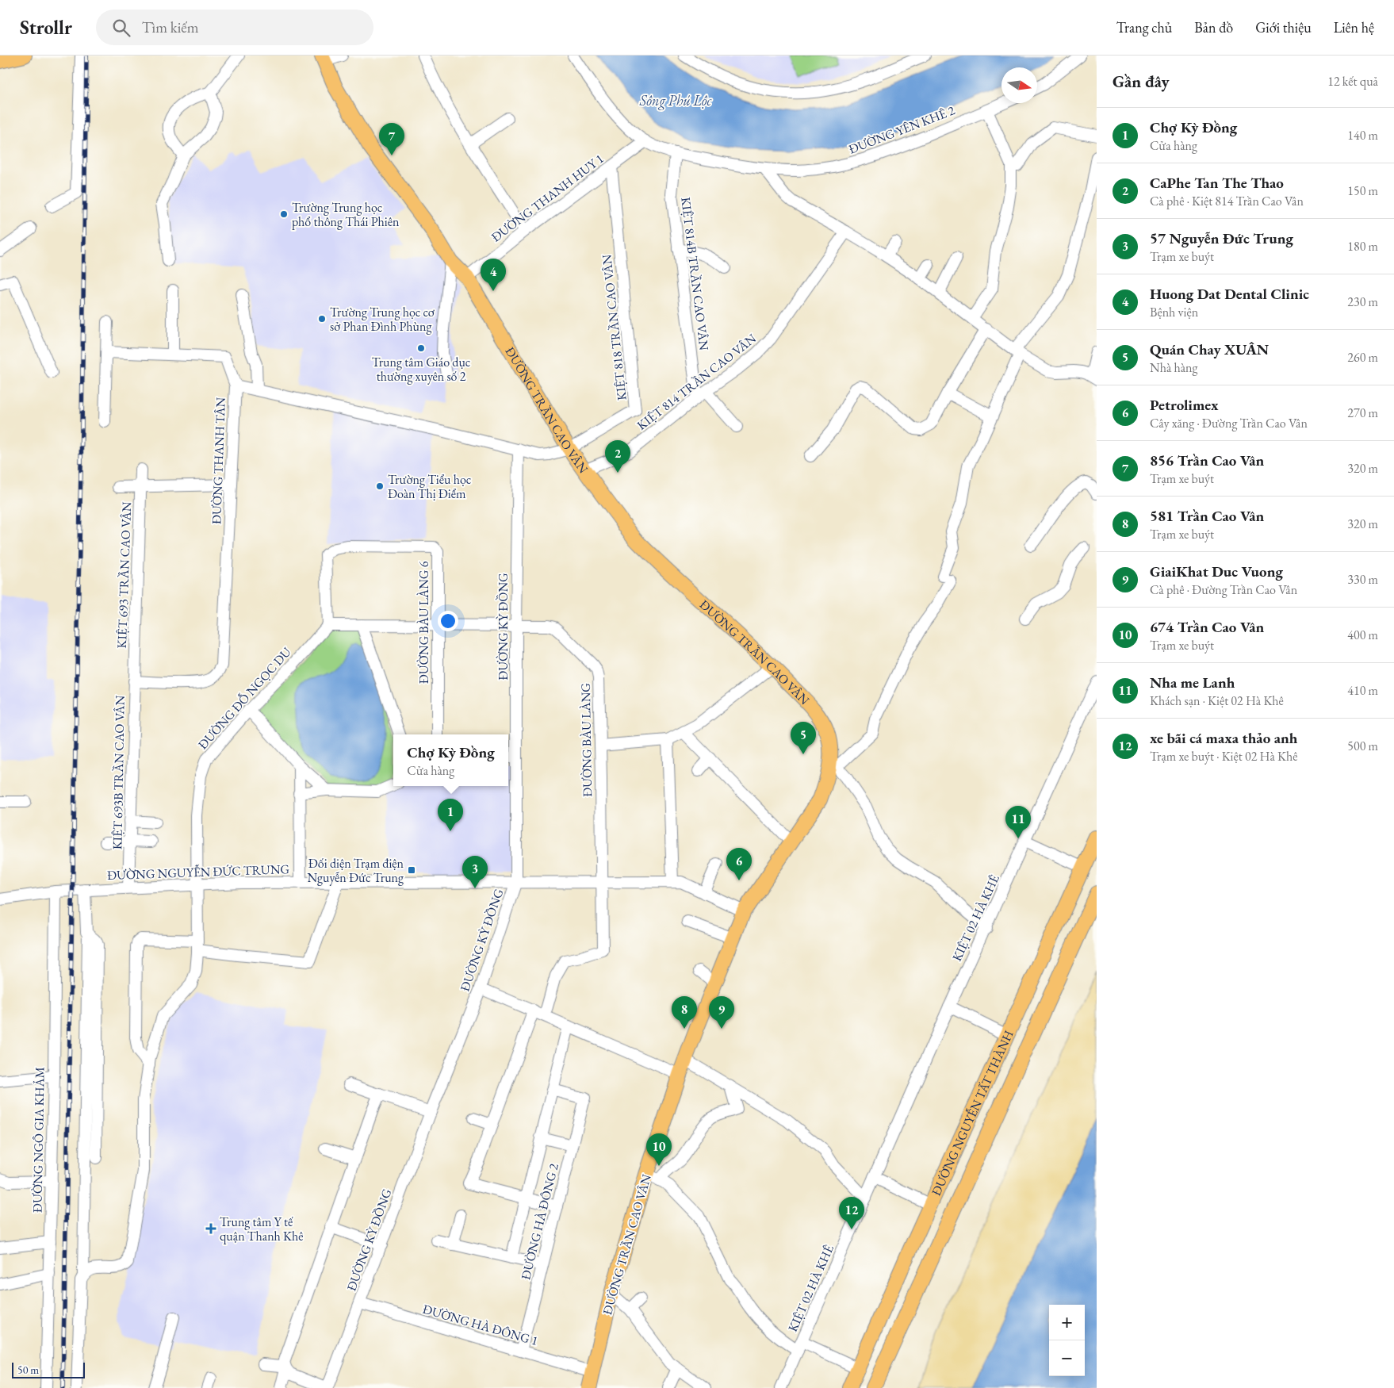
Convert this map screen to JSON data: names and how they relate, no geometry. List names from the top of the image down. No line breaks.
{"streets":{"main road":["ĐƯỜNG TRẦN CAO VÂN","ĐƯỜNG NGUYỄN TẤT THÀNH"],"street":["ĐƯỜNG YÊN KHÊ 2","ĐƯỜNG THANH HUY 1","KIỆT 814B TRẦN CAO VÂN","KIỆT 818 TRẦN CAO VÂN","KIỆT 814 TRẦN CAO VÂN","ĐƯỜNG THANH TÂN","KIỆT 693 TRẦN CAO VÂN","ĐƯỜNG BÀU LÀNG 6","ĐƯỜNG KỲ ĐỒNG","ĐƯỜNG ĐỖ NGỌC DU","ĐƯỜNG BÀU LÀNG","KIỆT 693B TRẦN CAO VÂN","ĐƯỜNG NGUYỄN ĐỨC TRUNG","KIỆT 02 HÀ KHÊ","ĐƯỜNG NGÔ GIA KHẢM","ĐƯỜNG HÀ ĐÔNG 2","ĐƯỜNG HÀ ĐÔNG 1"]},"crossings":[["ĐƯỜNG YÊN KHÊ 2","ĐƯỜNG THANH HUY 1"],["ĐƯỜNG YÊN KHÊ 2","KIỆT 814B TRẦN CAO VÂN"],["ĐƯỜNG THANH HUY 1","KIỆT 818 TRẦN CAO VÂN"],["ĐƯỜNG THANH HUY 1","ĐƯỜNG TRẦN CAO VÂN"],["KIỆT 814B TRẦN CAO VÂN","KIỆT 814 TRẦN CAO VÂN"],["KIỆT 818 TRẦN CAO VÂN","ĐƯỜNG TRẦN CAO VÂN"],["KIỆT 818 TRẦN CAO VÂN","ĐƯỜNG THANH TÂN"],["KIỆT 814 TRẦN CAO VÂN","ĐƯỜNG TRẦN CAO VÂN"],["ĐƯỜNG TRẦN CAO VÂN","ĐƯỜNG THANH TÂN"],["ĐƯỜNG TRẦN CAO VÂN","ĐƯỜNG NGUYỄN ĐỨC TRUNG"],["ĐƯỜNG TRẦN CAO VÂN","ĐƯỜNG HÀ ĐÔNG 1"],["ĐƯỜNG THANH TÂN","KIỆT 693 TRẦN CAO VÂN"],["ĐƯỜNG THANH TÂN","ĐƯỜNG KỲ ĐỒNG"],["ĐƯỜNG THANH TÂN","KIỆT 693B TRẦN CAO VÂN"],["KIỆT 693 TRẦN CAO VÂN","KIỆT 693B TRẦN CAO VÂN"],["ĐƯỜNG BÀU LÀNG 6","ĐƯỜNG ĐỖ NGỌC DU"],["ĐƯỜNG BÀU LÀNG 6","ĐƯỜNG BÀU LÀNG"],["ĐƯỜNG KỲ ĐỒNG","ĐƯỜNG BÀU LÀNG"],["ĐƯỜNG KỲ ĐỒNG","ĐƯỜNG NGUYỄN ĐỨC TRUNG"],["ĐƯỜNG KỲ ĐỒNG","ĐƯỜNG HÀ ĐÔNG 1"],["ĐƯỜNG ĐỖ NGỌC DU","ĐƯỜNG BÀU LÀNG"],["ĐƯỜNG ĐỖ NGỌC DU","ĐƯỜNG NGUYỄN ĐỨC TRUNG"],["ĐƯỜNG BÀU LÀNG","ĐƯỜNG NGUYỄN ĐỨC TRUNG"],["KIỆT 693B TRẦN CAO VÂN","ĐƯỜNG NGUYỄN ĐỨC TRUNG"],["ĐƯỜNG NGUYỄN ĐỨC TRUNG","ĐƯỜNG NGÔ GIA KHẢM"],["ĐƯỜNG HÀ ĐÔNG 2","ĐƯỜNG HÀ ĐÔNG 1"]],"water":["Sông Phú Lộc"],"places":{"other":["Trường Trung học phổ thông Thái Phiên","Trường Trung học cơ sở Phan Đình Phùng","Trung tâm Giáo dục thường xuyên số 2","Trường Tiểu học Đoàn Thị Điểm"],"transit":["Đối diện Trạm điện Nguyễn Đức Trung"],"health":["Trung tâm Y tế quận Thanh Khê"]},"scale_bar":"50 m","north":"right","page":{"header":"Strollr","search":"Tìm kiếm","nav":["Trang chủ","Bản đồ","Giới thiệu","Liên hệ"],"heading":["Gần đây","12 kết quả"],"list":[{"mark":"1","name":"Chợ Kỳ Đồng","note":"Cửa hàng","value":"140 m"},{"mark":"2","name":"CaPhe Tan The Thao","note":"Cà phê · Kiệt 814 Trần Cao Vân","value":"150 m"},{"mark":"3","name":"57 Nguyễn Đức Trung","note":"Trạm xe buýt","value":"180 m"},{"mark":"4","name":"Huong Dat Dental Clinic","note":"Bệnh viện","value":"230 m"},{"mark":"5","name":"Quán Chay XUÂN","note":"Nhà hàng","value":"260 m"},{"mark":"6","name":"Petrolimex","note":"Cây xăng · Đường Trần Cao Vân","value":"270 m"},{"mark":"7","name":"856 Trần Cao Vân","note":"Trạm xe buýt","value":"320 m"},{"mark":"8","name":"581 Trần Cao Vân","note":"Trạm xe buýt","value":"320 m"},{"mark":"9","name":"GiaiKhat Duc Vuong","note":"Cà phê · Đường Trần Cao Vân","value":"330 m"},{"mark":"10","name":"674 Trần Cao Vân","note":"Trạm xe buýt","value":"400 m"},{"mark":"11","name":"Nha me Lanh","note":"Khách sạn · Kiệt 02 Hà Khê","value":"410 m"},{"mark":"12","name":"xe bãi cá maxa thảo anh","note":"Trạm xe buýt · Kiệt 02 Hà Khê","value":"500 m"}],"pins":["7","4","2","5","1","11","6","3","8","9","10","12"],"popup":["Chợ Kỳ Đồng","Cửa hàng"],"map_buttons":["+","−"],"scale":"50 m"}}
